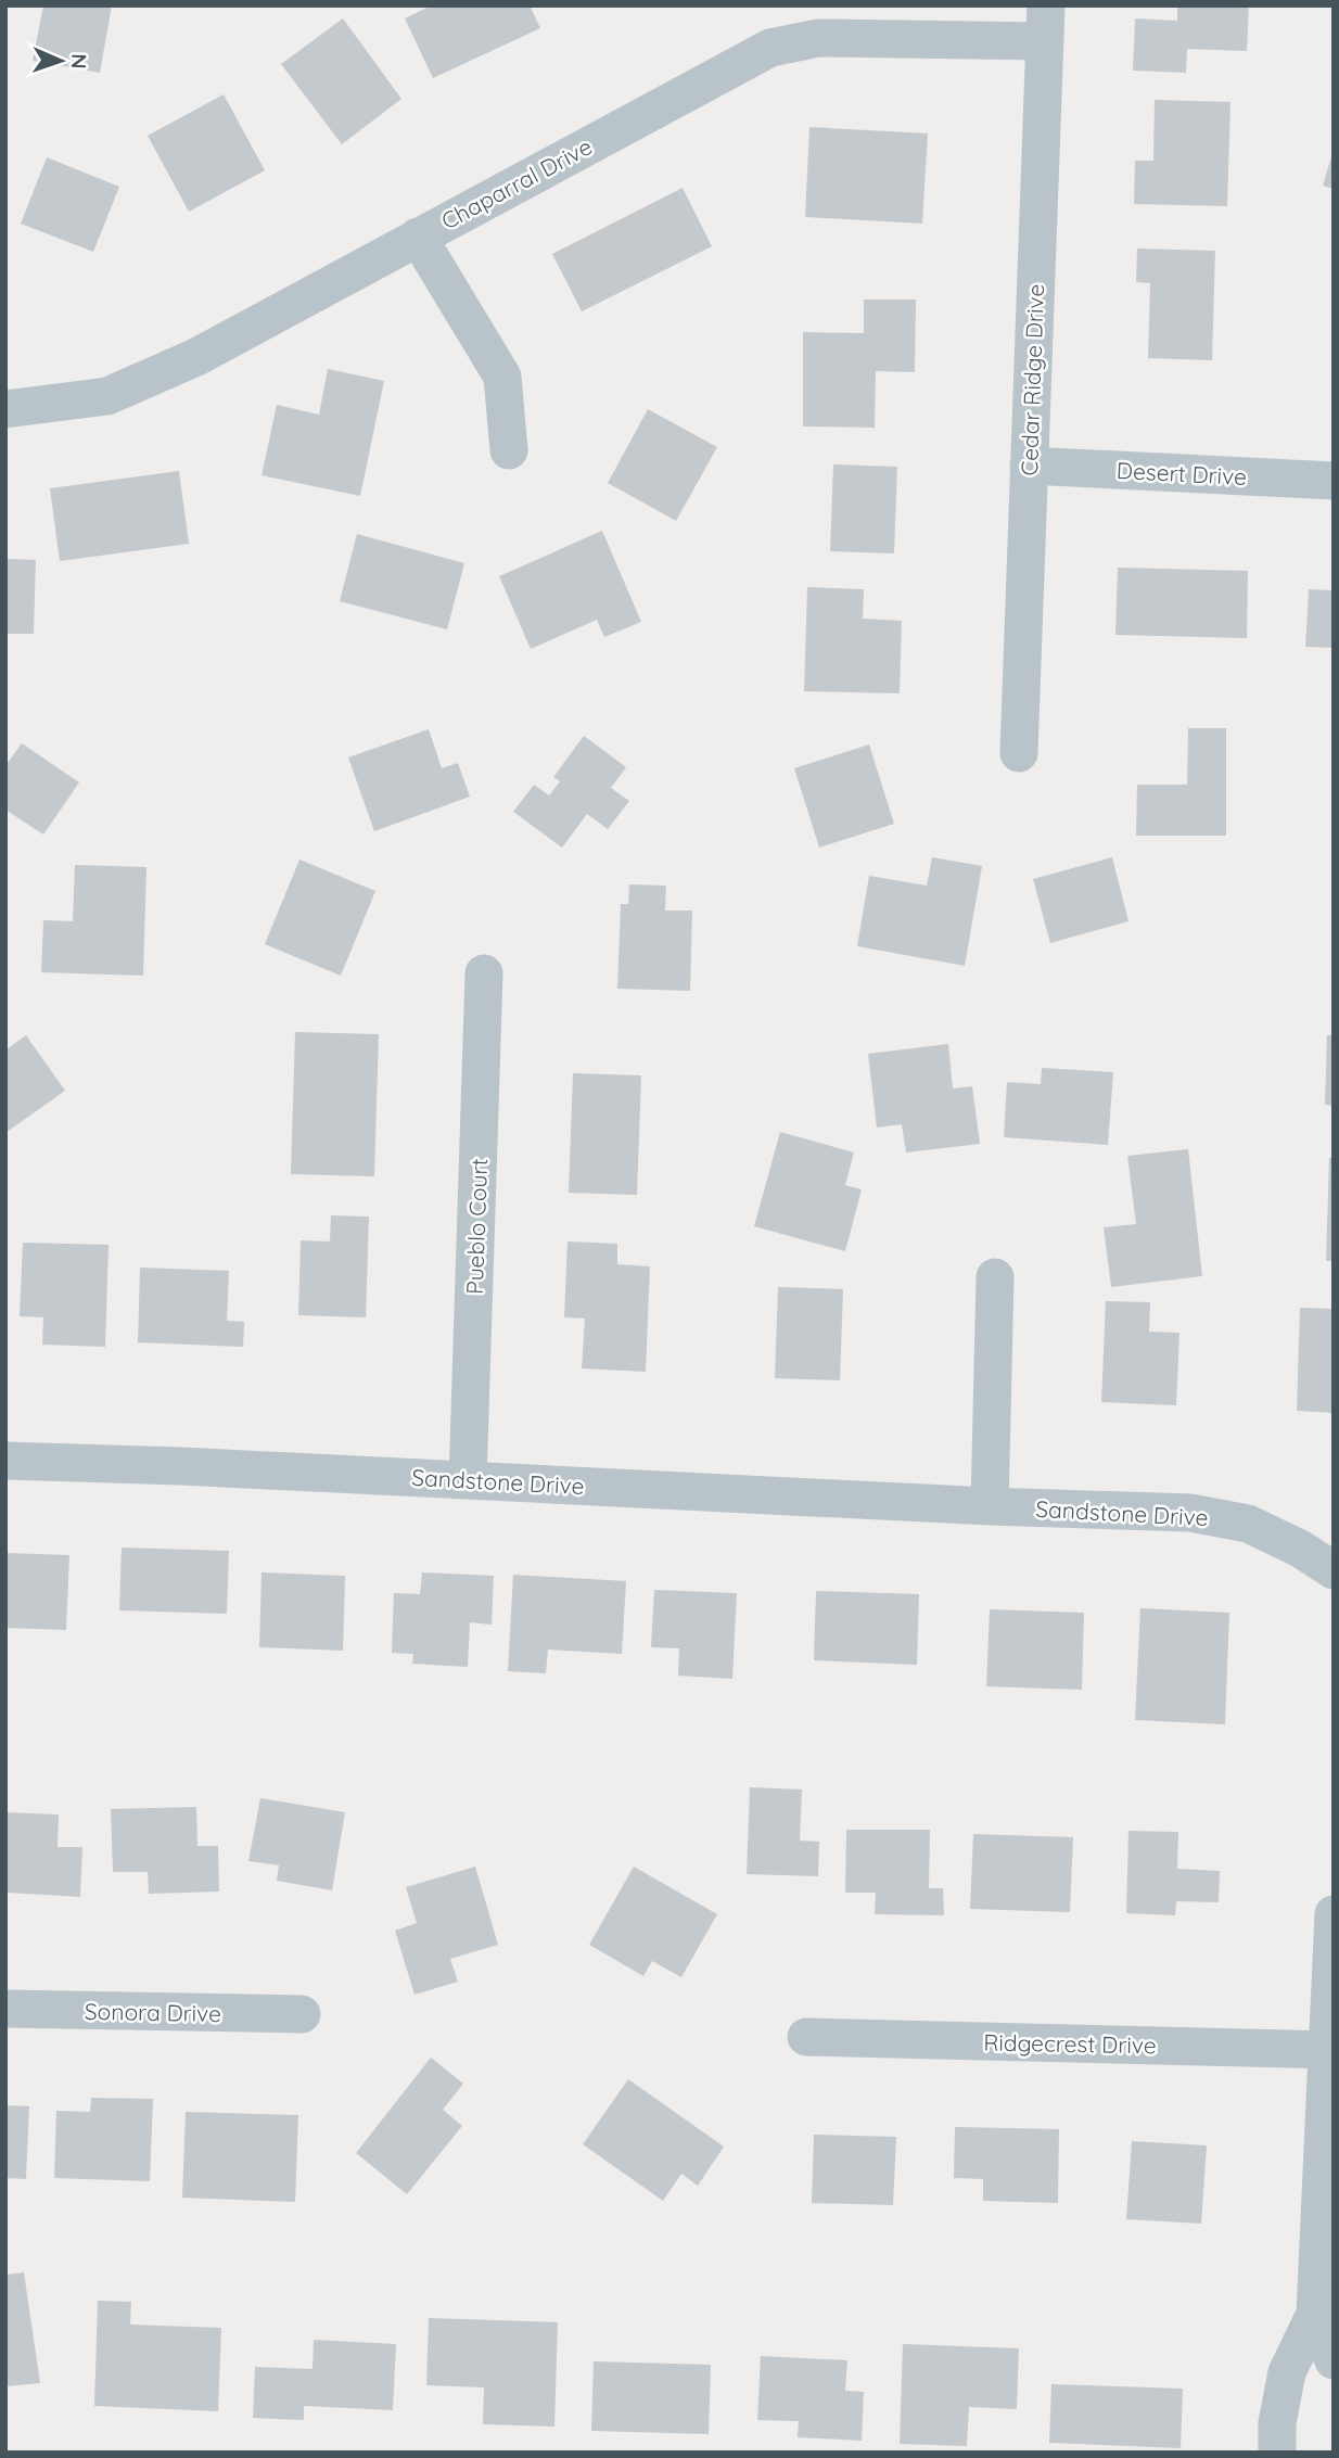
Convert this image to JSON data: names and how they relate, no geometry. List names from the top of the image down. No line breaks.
{"streets":{"street":["Chaparral Drive","Cedar Ridge Drive","Desert Drive","Pueblo Court","Sandstone Drive","Sonora Drive","Ridgecrest Drive"]},"crossings":[["Chaparral Drive","Cedar Ridge Drive"],["Cedar Ridge Drive","Desert Drive"],["Pueblo Court","Sandstone Drive"]],"north":"right"}
